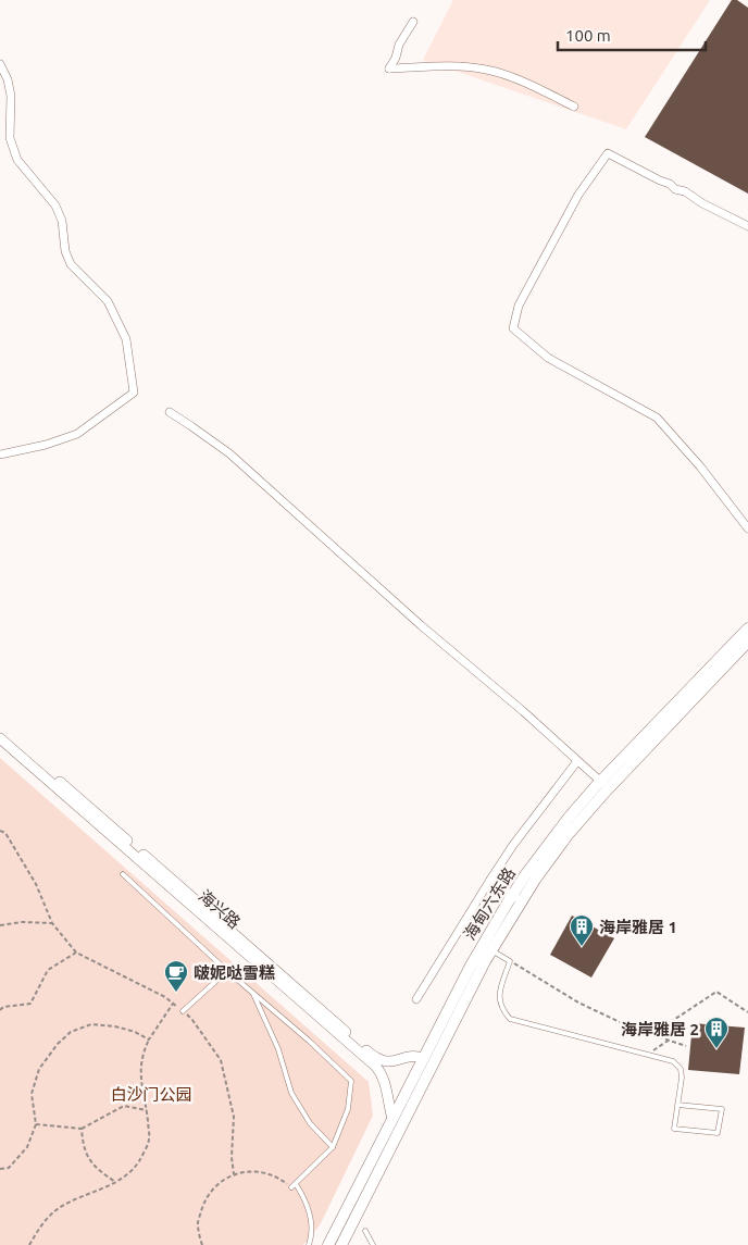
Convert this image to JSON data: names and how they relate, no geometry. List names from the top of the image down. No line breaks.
{"streets":{"main road":["海甸六东路"],"street":["海兴路"]},"crossings":[["海甸六东路","海兴路"]],"parks":["白沙门公园"],"places":{"building":["海岸雅居 1","海岸雅居 2"],"cafe":["啵妮哒雪糕"]},"scale_bar":"100 m"}
